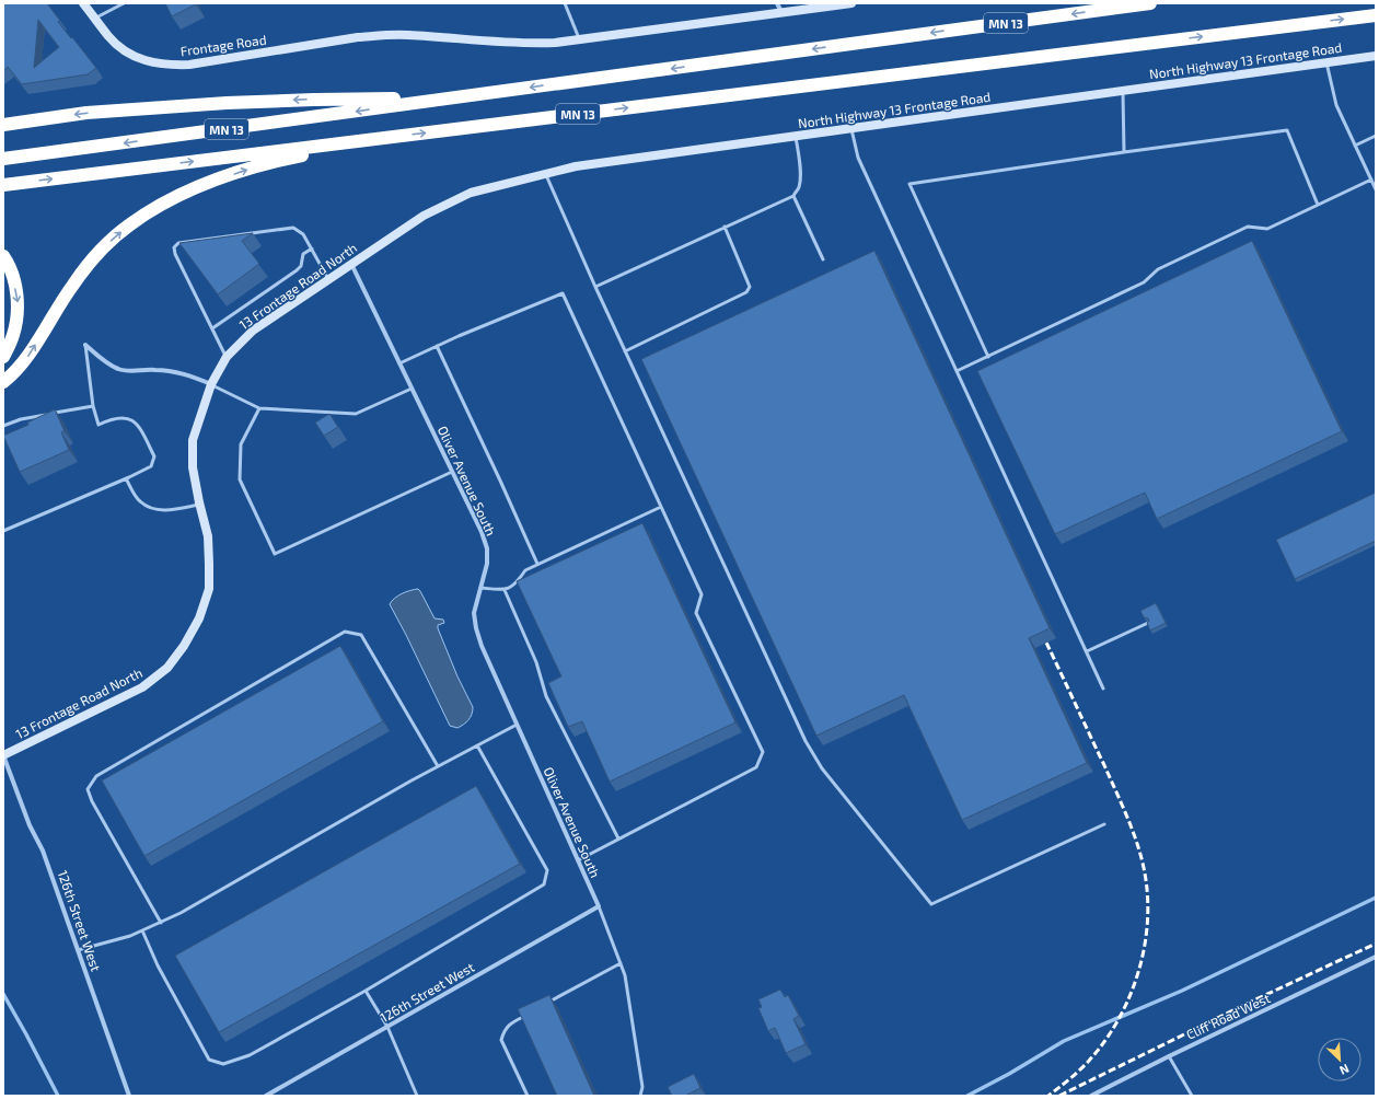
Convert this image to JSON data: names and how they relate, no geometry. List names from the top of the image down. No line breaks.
{"streets":{"highway":["MN 13"],"street":["Frontage Road","North Highway 13 Frontage Road","13 Frontage Road North","Oliver Avenue South","126th Street West","Cliff Road West"]},"crossings":[["North Highway 13 Frontage Road","13 Frontage Road North"],["13 Frontage Road North","Oliver Avenue South"],["13 Frontage Road North","126th Street West"],["Oliver Avenue South","126th Street West"]],"north":"bottom right"}
